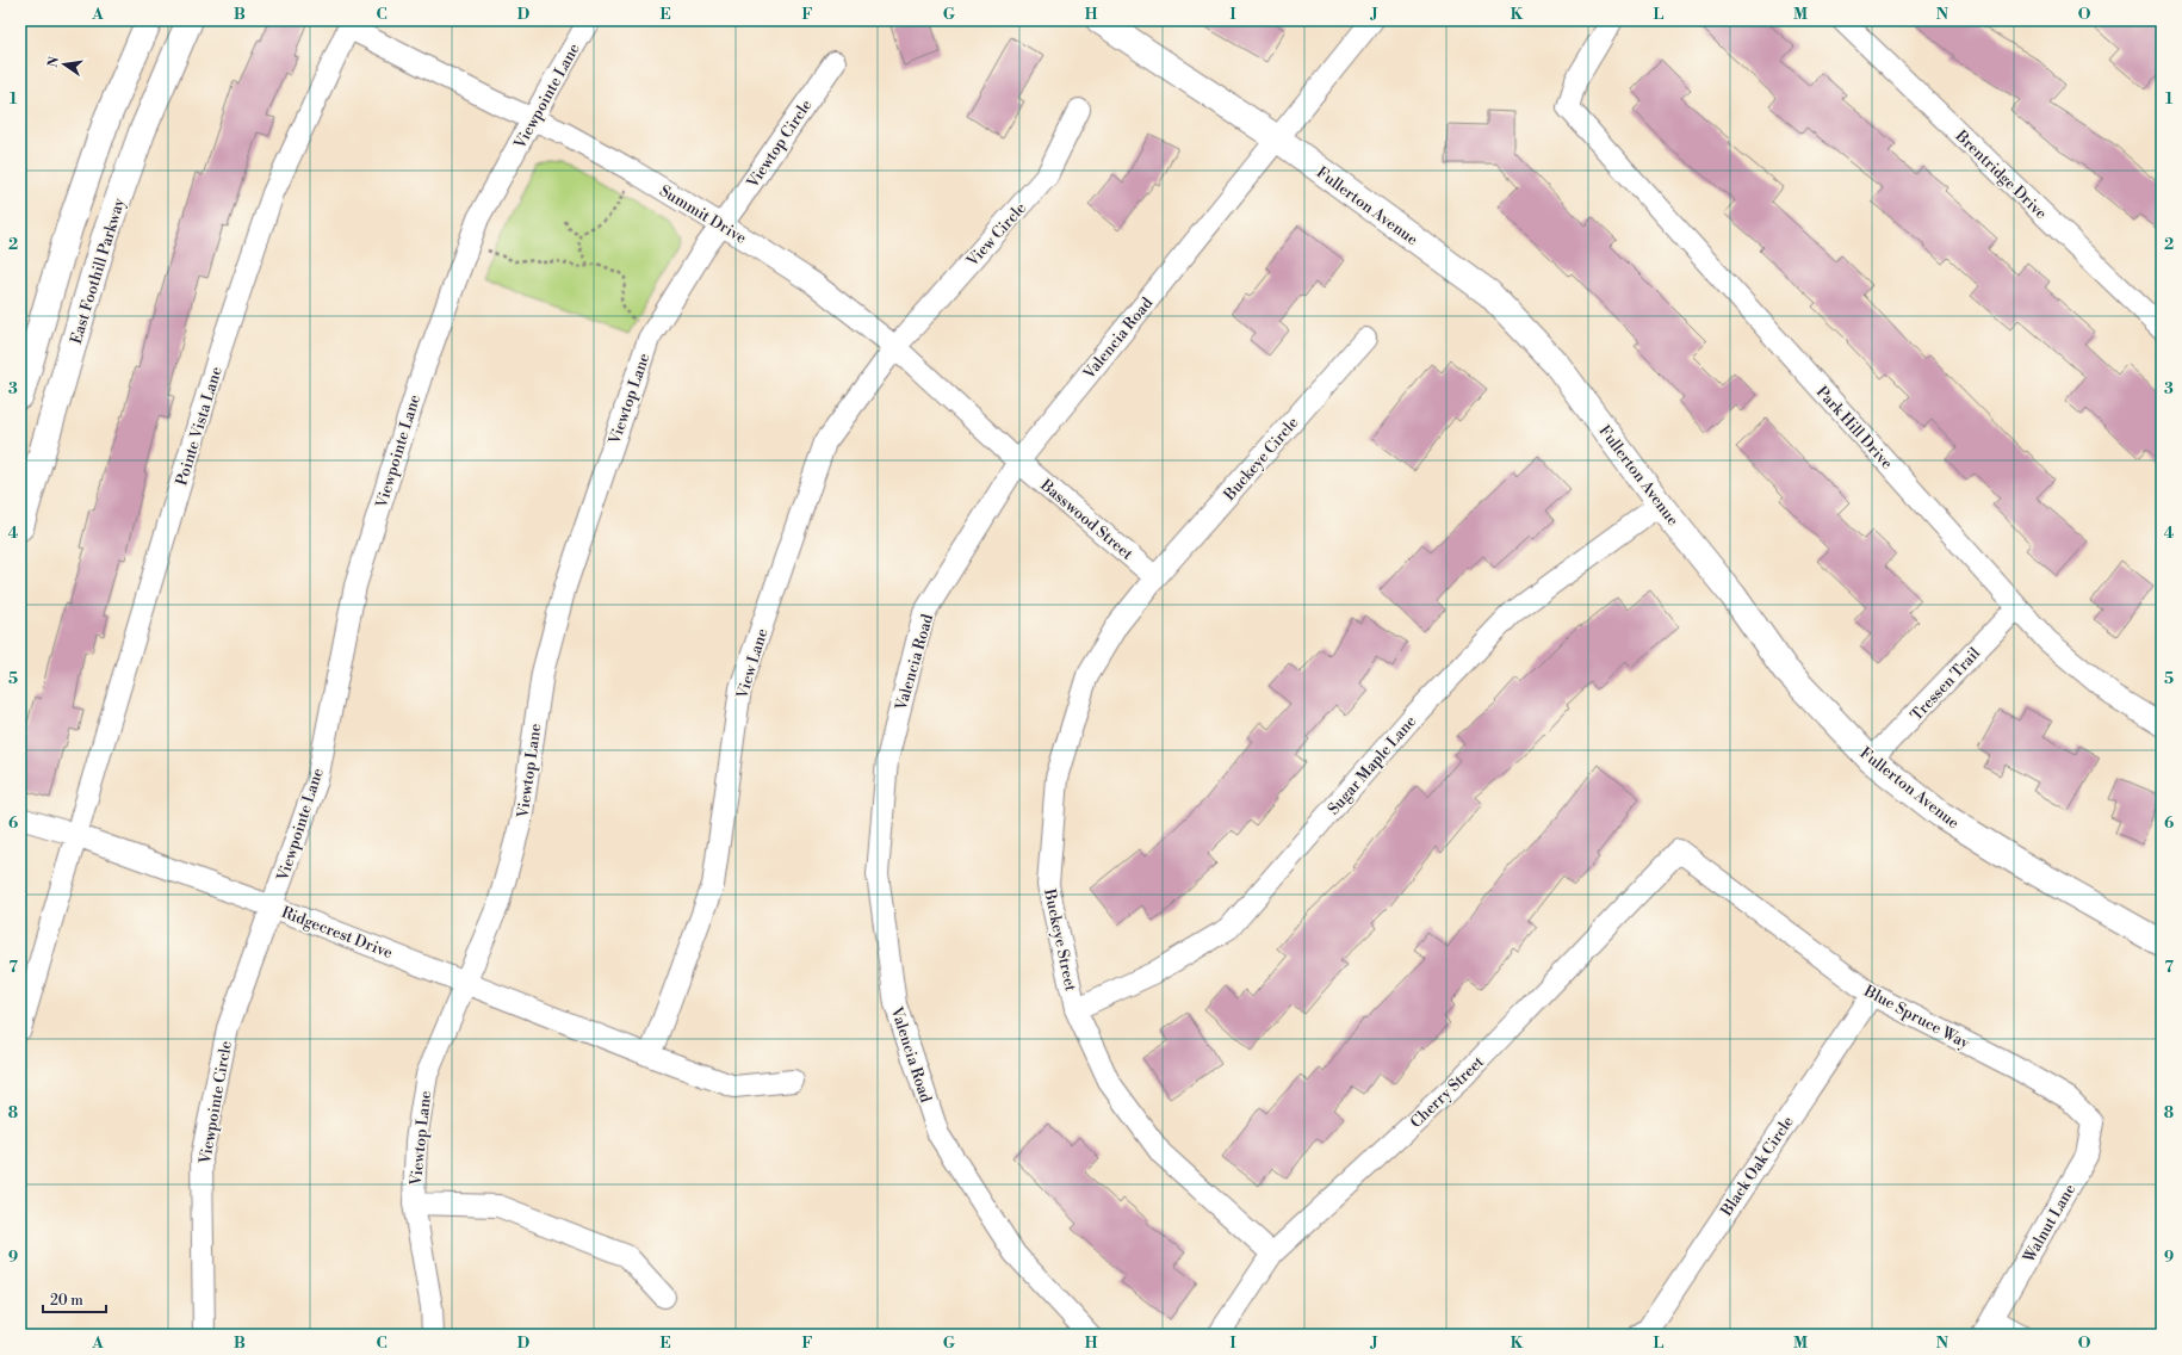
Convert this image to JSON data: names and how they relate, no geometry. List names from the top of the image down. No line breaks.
{"streets":{"main road":["Fullerton Avenue","East Foothill Parkway"],"street":["Viewpointe Lane","Viewtop Circle","Brentridge Drive","Summit Drive","View Circle","Valencia Road","Viewtop Lane","Pointe Vista Lane","Park Hill Drive","Buckeye Circle","Basswood Street","View Lane","Tressen Trail","Sugar Maple Lane","Ridgecrest Drive","Buckeye Street","Blue Spruce Way","Cherry Street","Viewpointe Circle","Black Oak Circle","Walnut Lane"]},"crossings":[["Viewpointe Lane","Summit Drive"],["Viewpointe Lane","Ridgecrest Drive"],["Viewpointe Lane","Viewpointe Circle"],["Viewtop Circle","Summit Drive"],["Viewtop Circle","Viewtop Lane"],["Fullerton Avenue","Valencia Road"],["Fullerton Avenue","Tressen Trail"],["Fullerton Avenue","Sugar Maple Lane"],["Summit Drive","View Circle"],["Summit Drive","Valencia Road"],["Summit Drive","Viewtop Lane"],["Summit Drive","Pointe Vista Lane"],["Summit Drive","Basswood Street"],["Summit Drive","View Lane"],["View Circle","View Lane"],["Valencia Road","Basswood Street"],["Viewtop Lane","Ridgecrest Drive"],["Pointe Vista Lane","Ridgecrest Drive"],["Park Hill Drive","Tressen Trail"],["Buckeye Circle","Basswood Street"],["Buckeye Circle","Buckeye Street"],["Basswood Street","Buckeye Street"],["View Lane","Ridgecrest Drive"],["Sugar Maple Lane","Buckeye Street"],["Ridgecrest Drive","Viewpointe Circle"],["Buckeye Street","Cherry Street"],["Blue Spruce Way","Cherry Street"],["Blue Spruce Way","Black Oak Circle"],["Blue Spruce Way","Walnut Lane"]],"scale_bar":"20 m","north":"left","grid":{"columns":["A","B","C","D","E","F","G","H","I","J","K","L","M","N","O"],"rows":["1","2","3","4","5","6","7","8","9"]}}
